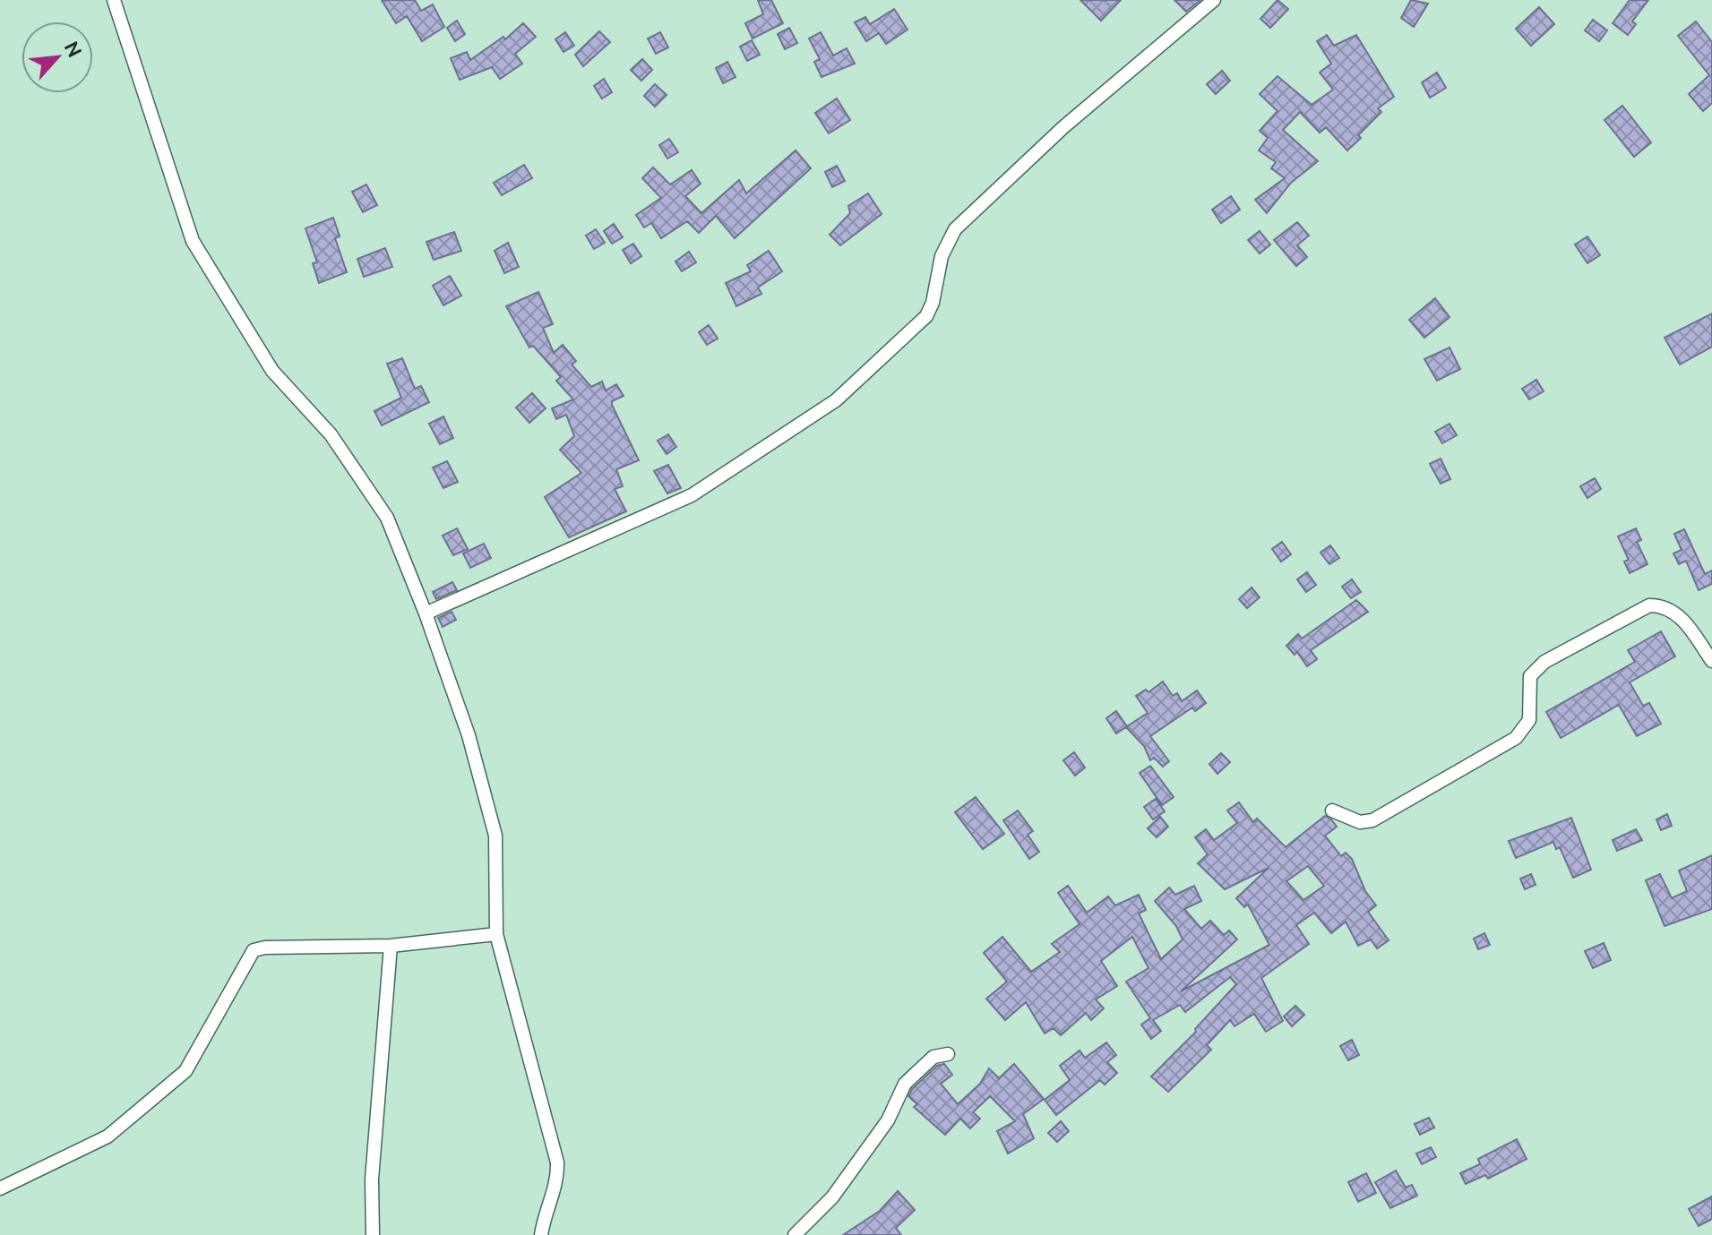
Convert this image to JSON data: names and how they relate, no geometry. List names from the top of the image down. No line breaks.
{"north":"top right"}
